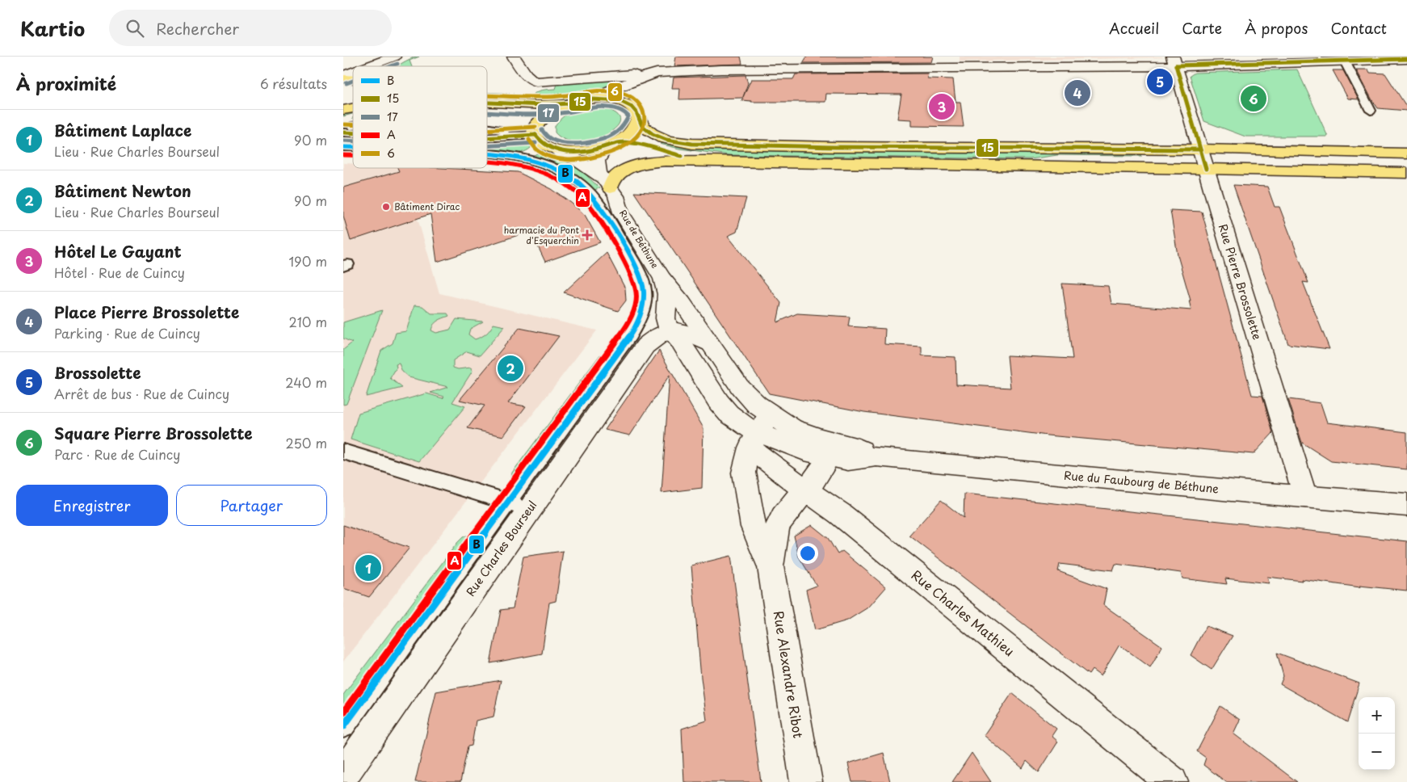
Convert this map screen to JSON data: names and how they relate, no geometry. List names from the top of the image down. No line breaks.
{"streets":{"street":["Rue de Béthune","Rue Pierre Brossolette","Rue du Faubourg de Béthune","Rue Charles Bourseul","Rue Charles Mathieu","Rue Alexandre Ribot"]},"crossings":[["Rue de Béthune","Rue du Faubourg de Béthune"],["Rue de Béthune","Rue Charles Bourseul"],["Rue de Béthune","Rue Charles Mathieu"],["Rue de Béthune","Rue Alexandre Ribot"],["Rue Pierre Brossolette","Rue du Faubourg de Béthune"],["Rue du Faubourg de Béthune","Rue Alexandre Ribot"],["Rue Charles Mathieu","Rue Alexandre Ribot"]],"places":{"other":["Bâtiment Dirac"],"health":["harmacie du Pont d'Esquerchin"]},"lines":["transit line 15","transit line 17","transit line 6","transit line B","transit line A"],"legend":["B","15","17","A","6"],"page":{"header":"Kartio","search":"Rechercher","nav":["Accueil","Carte","À propos","Contact"],"heading":["À proximité","6 résultats"],"pins":["5","4","6","3","2","1"],"list":[{"mark":"1","name":"Bâtiment Laplace","note":"Lieu · Rue Charles Bourseul","value":"90 m"},{"mark":"2","name":"Bâtiment Newton","note":"Lieu · Rue Charles Bourseul","value":"90 m"},{"mark":"3","name":"Hôtel Le Gayant","note":"Hôtel · Rue de Cuincy","value":"190 m"},{"mark":"4","name":"Place Pierre Brossolette","note":"Parking · Rue de Cuincy","value":"210 m"},{"mark":"5","name":"Brossolette","note":"Arrêt de bus · Rue de Cuincy","value":"240 m"},{"mark":"6","name":"Square Pierre Brossolette","note":"Parc · Rue de Cuincy","value":"250 m"}],"buttons":["Enregistrer","Partager"],"map_buttons":["+","−"]}}
